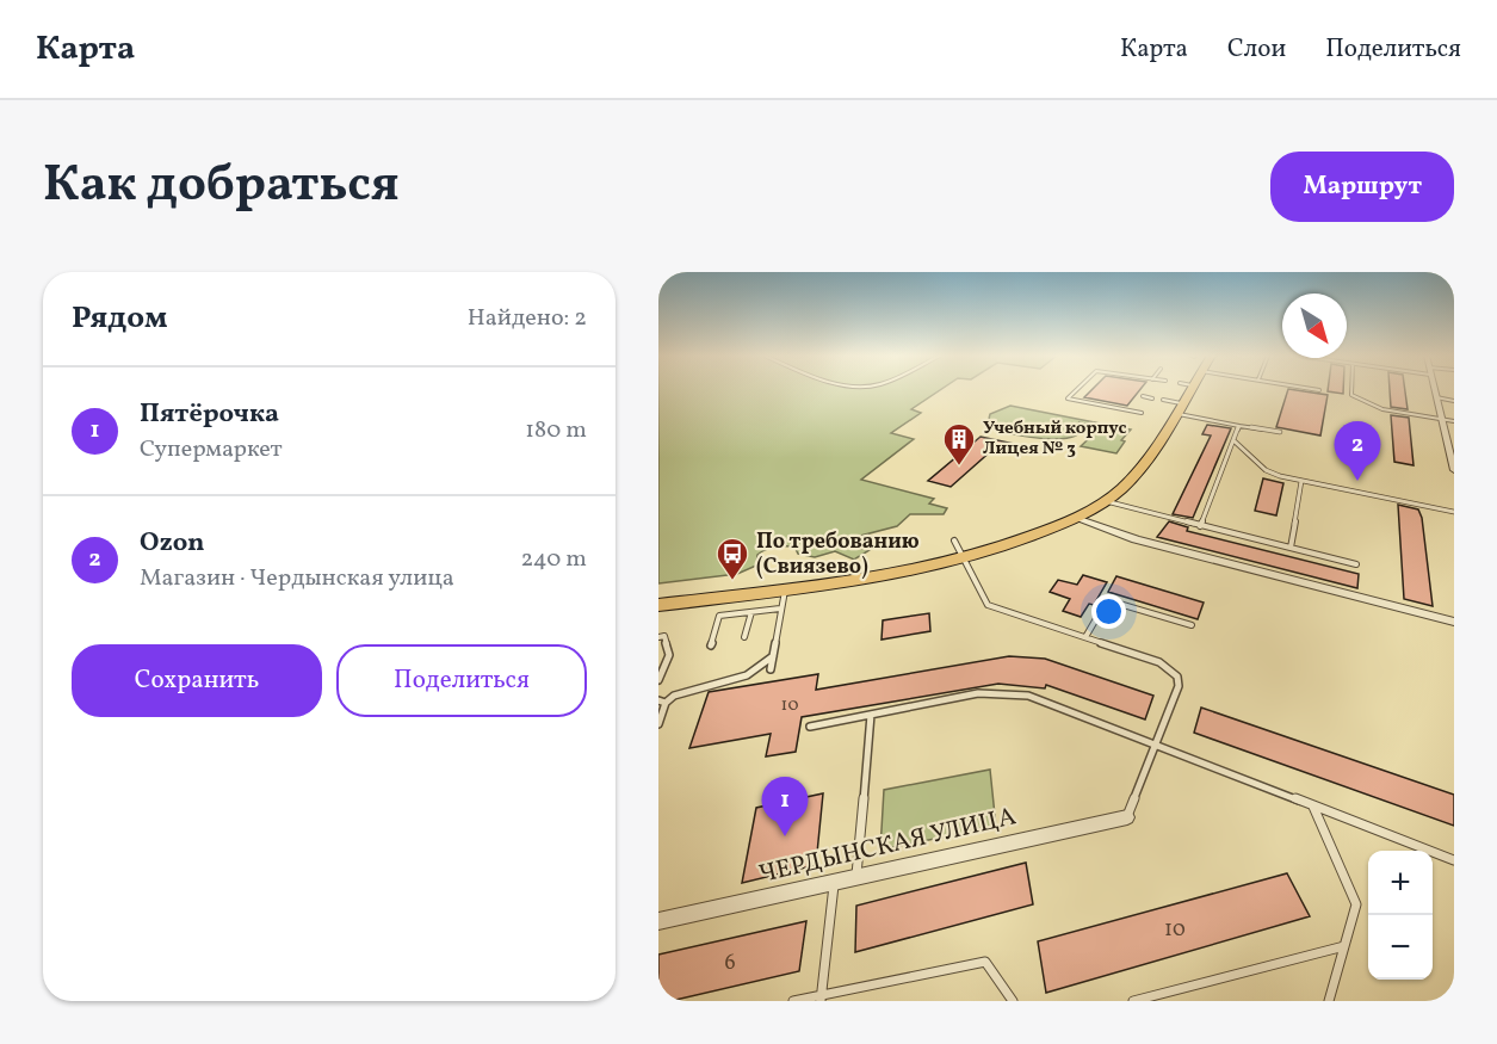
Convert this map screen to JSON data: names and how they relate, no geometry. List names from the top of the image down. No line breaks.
{"streets":{"street":["ЧЕРДЫНСКАЯ УЛИЦА"]},"places":{"building":["Учебный корпус Лицея № 3"],"bus stop":["По требованию (Свиязево)"]},"house_numbers":["10","10","6"],"north":"bottom right","page":{"header":"Карта","nav":["Карта","Слои","Поделиться"],"title":"Как добраться","buttons":["Маршрут",["Сохранить","Поделиться"]],"heading":["Рядом","Найдено: 2"],"list":[{"mark":"1","name":"Пятёрочка","note":"Супермаркет","value":"180 m"},{"mark":"2","name":"Ozon","note":"Магазин · Чердынская улица","value":"240 m"}],"pins":["2","1"],"map_buttons":["+","−"]}}
